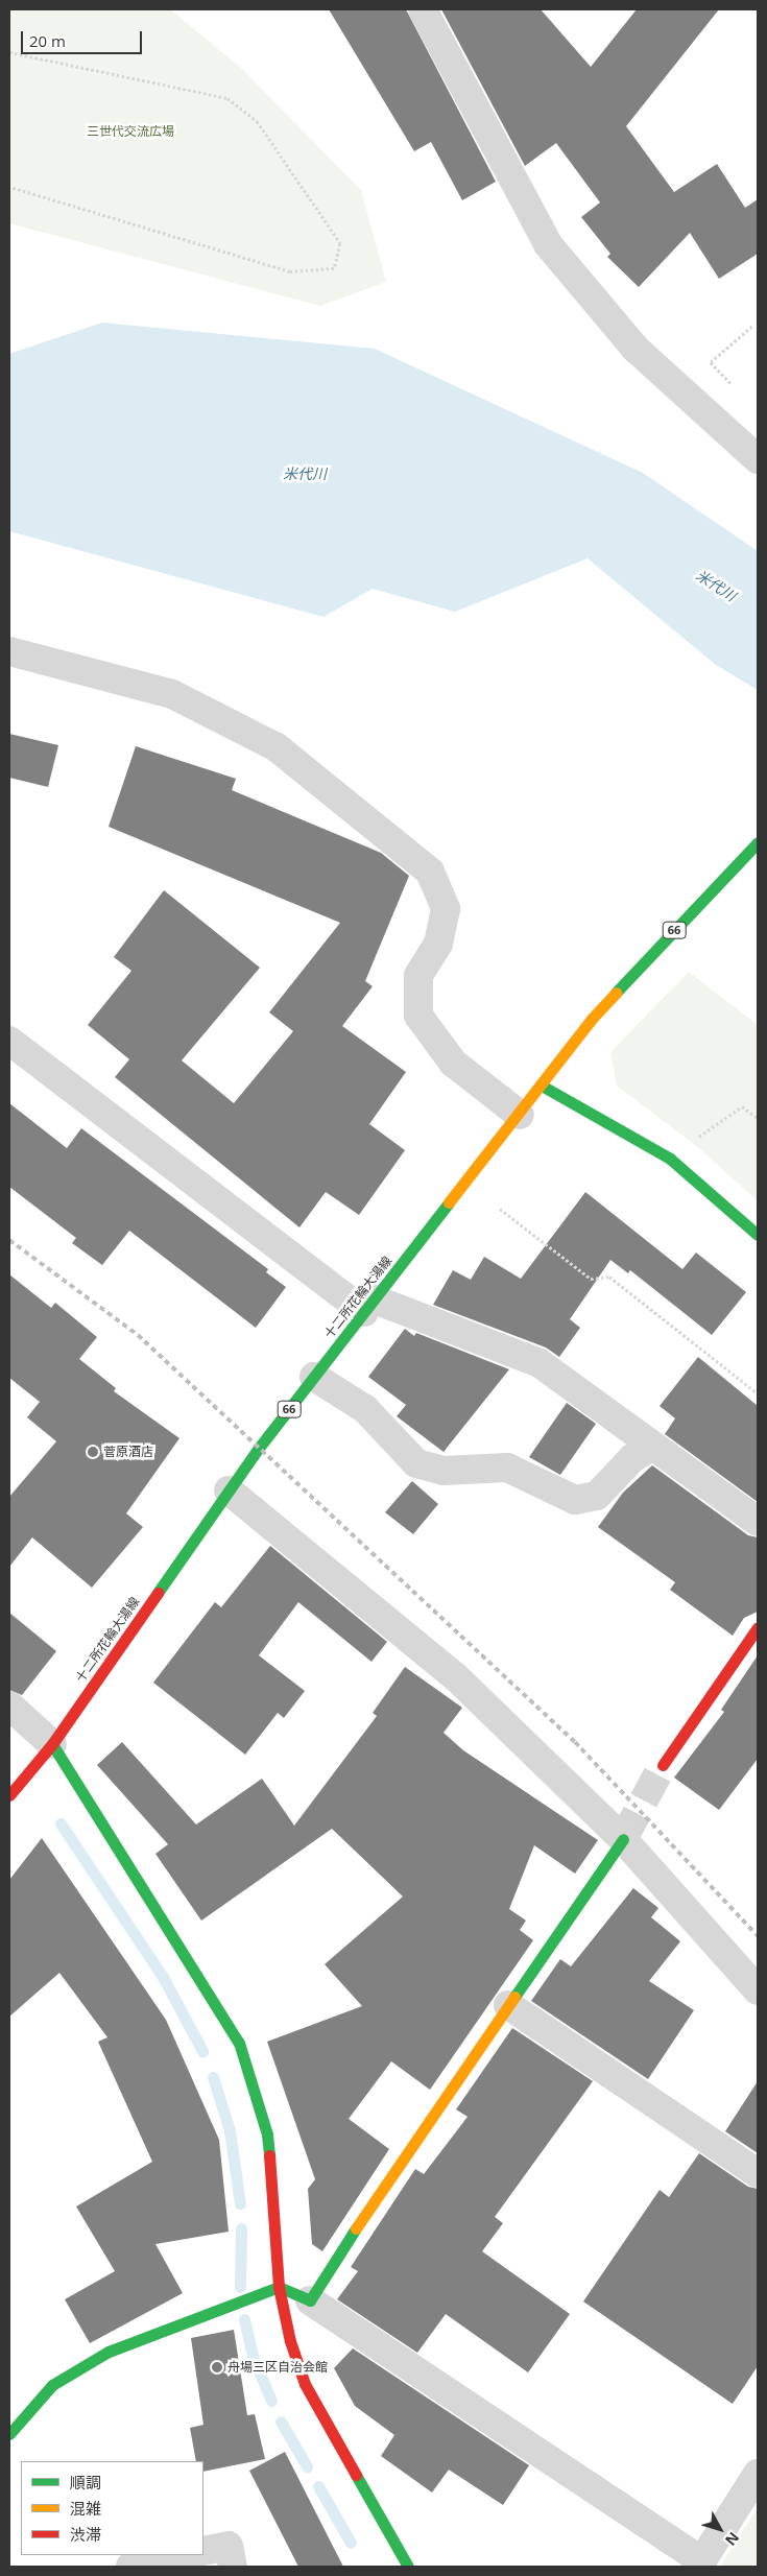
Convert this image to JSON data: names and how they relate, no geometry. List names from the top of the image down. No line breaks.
{"streets":{"street":["66","十二所花輪大湯線"]},"water":["米代川"],"parks":["三世代交流広場"],"places":["菅原酒店","舟場三区自治会館"],"legend":["順調","混雑","渋滞"],"scale_bar":"20 m","north":"bottom right"}
